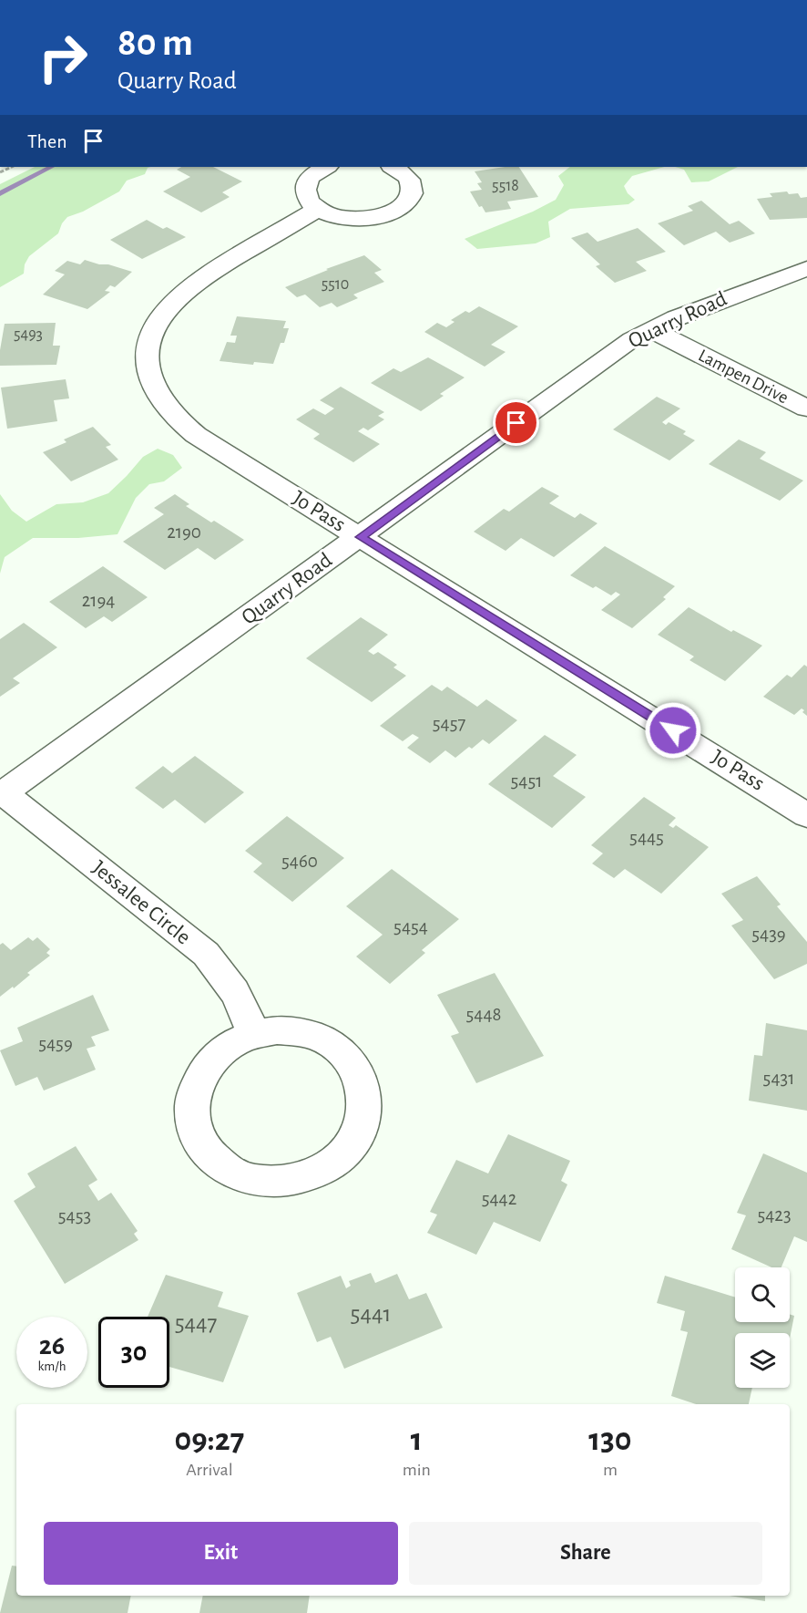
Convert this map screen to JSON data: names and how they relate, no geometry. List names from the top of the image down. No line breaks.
{"streets":{"street":["Quarry Road","Lampen Drive","Jo Pass","Jessalee Circle"]},"crossings":[["Quarry Road","Lampen Drive"],["Quarry Road","Jo Pass"],["Quarry Road","Jessalee Circle"]],"house_numbers":["5518","5510","5493","2190","2194","5457","5451","5445","5460","5454","5439","5448","5459","5431","5442","5423","5453","5441","5447"],"page":{"turn":["80 m","Quarry Road"],"then":"Then","speed":"26 km/h","limit":"30","eta":["09:27","Arrival","1","min","130","m"],"buttons":["Exit","Share"]}}
